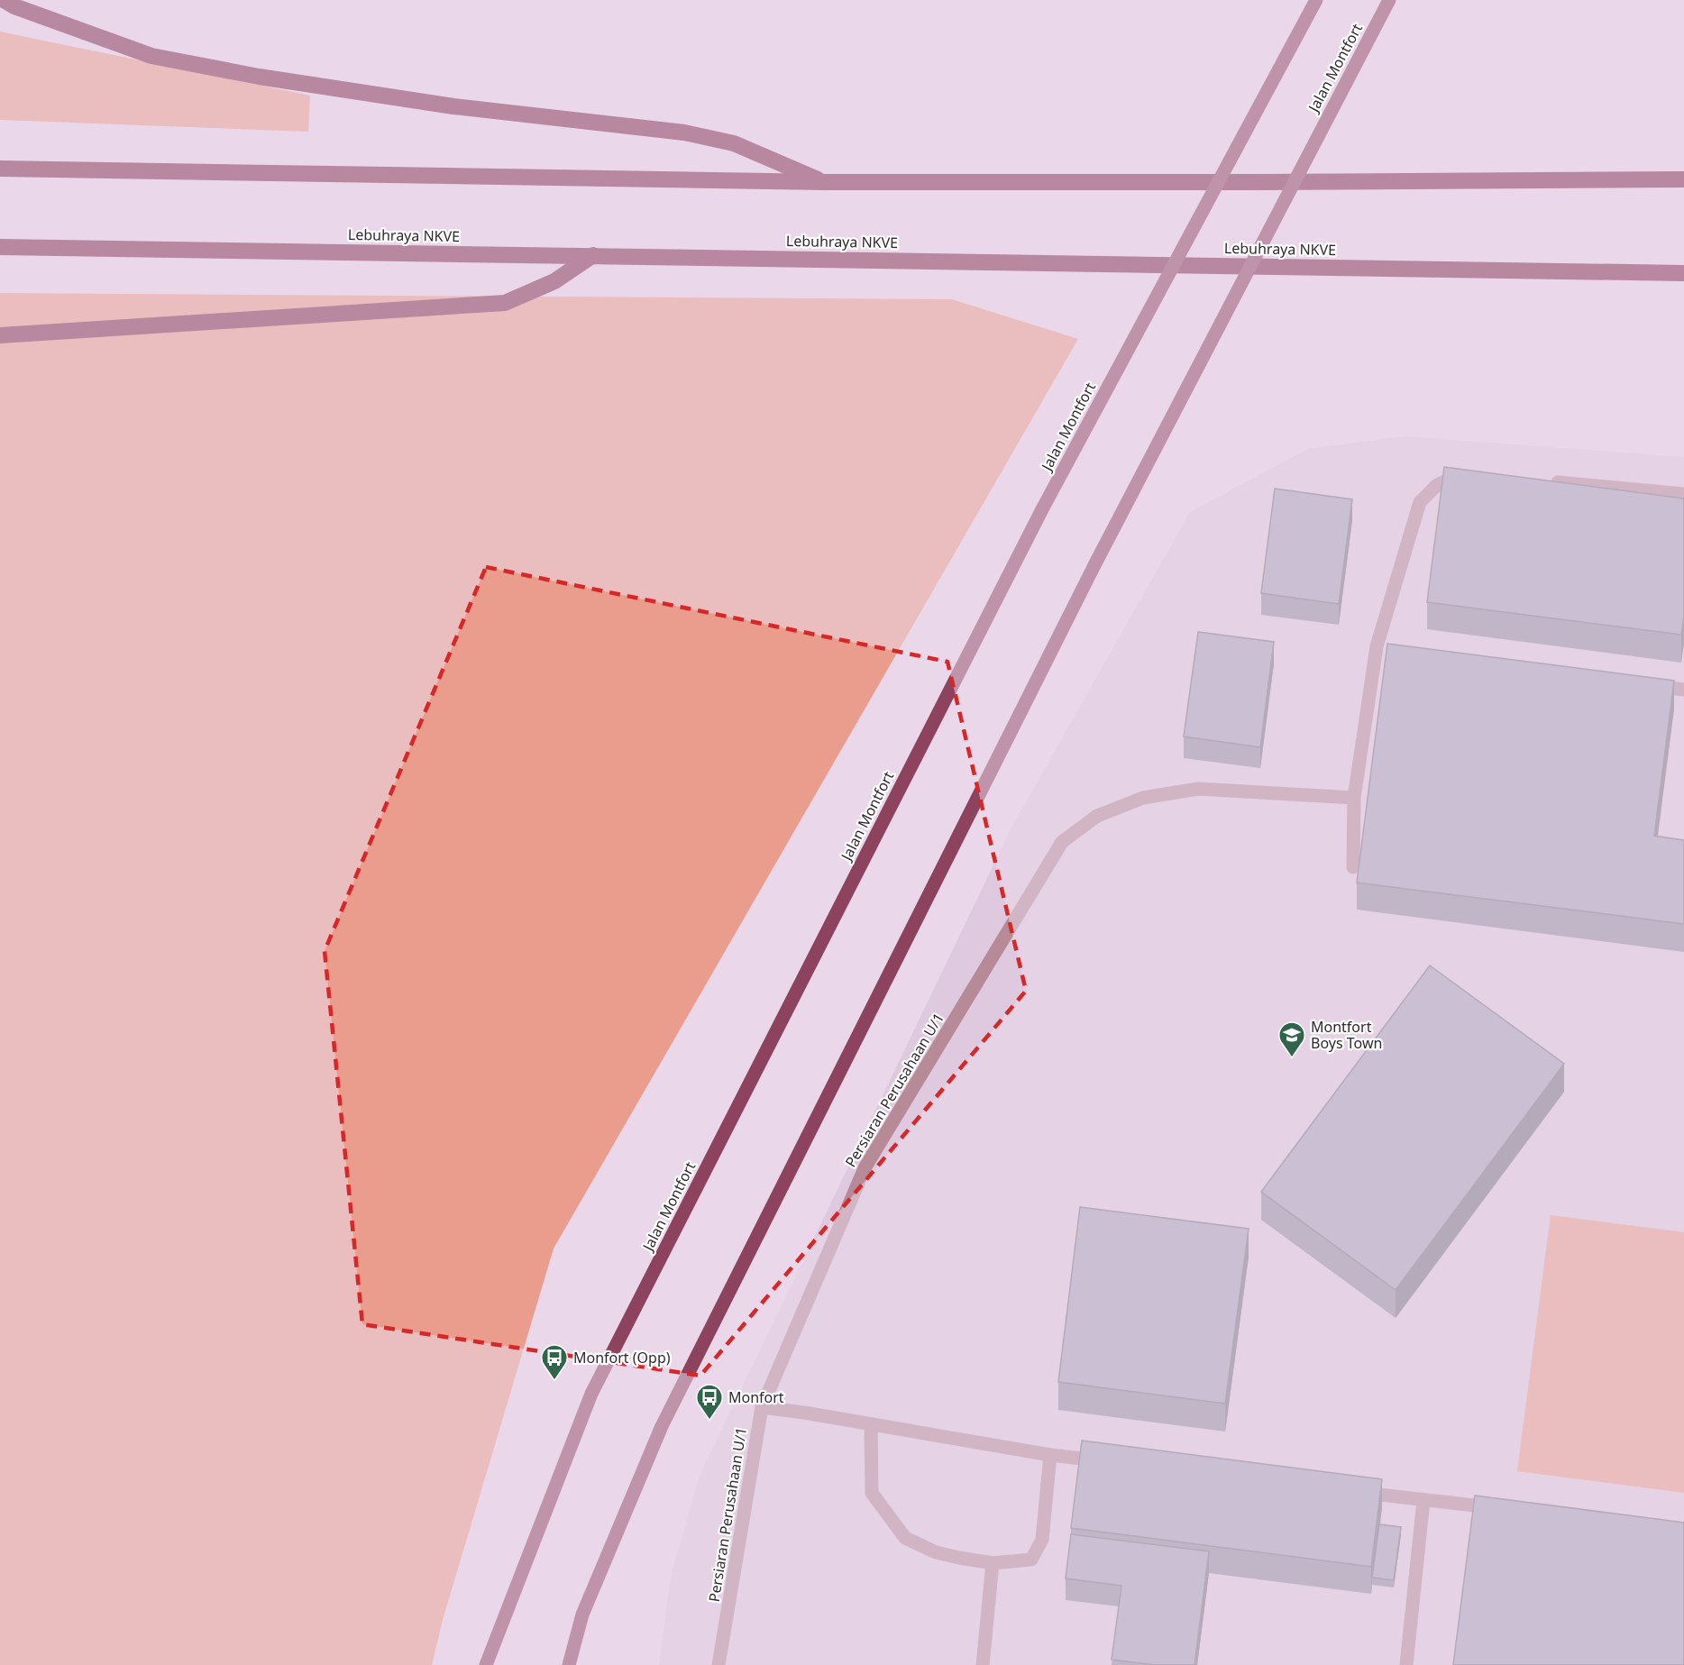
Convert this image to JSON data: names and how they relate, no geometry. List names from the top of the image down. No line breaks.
{"streets":{"highway":["Lebuhraya NKVE"],"main road":["Jalan Montfort"],"lane":["Persiaran Perusahaan U/1"]},"places":{"school or university":["Montfort Boys Town"],"bus stop":["Monfort (Opp)","Monfort"]}}
